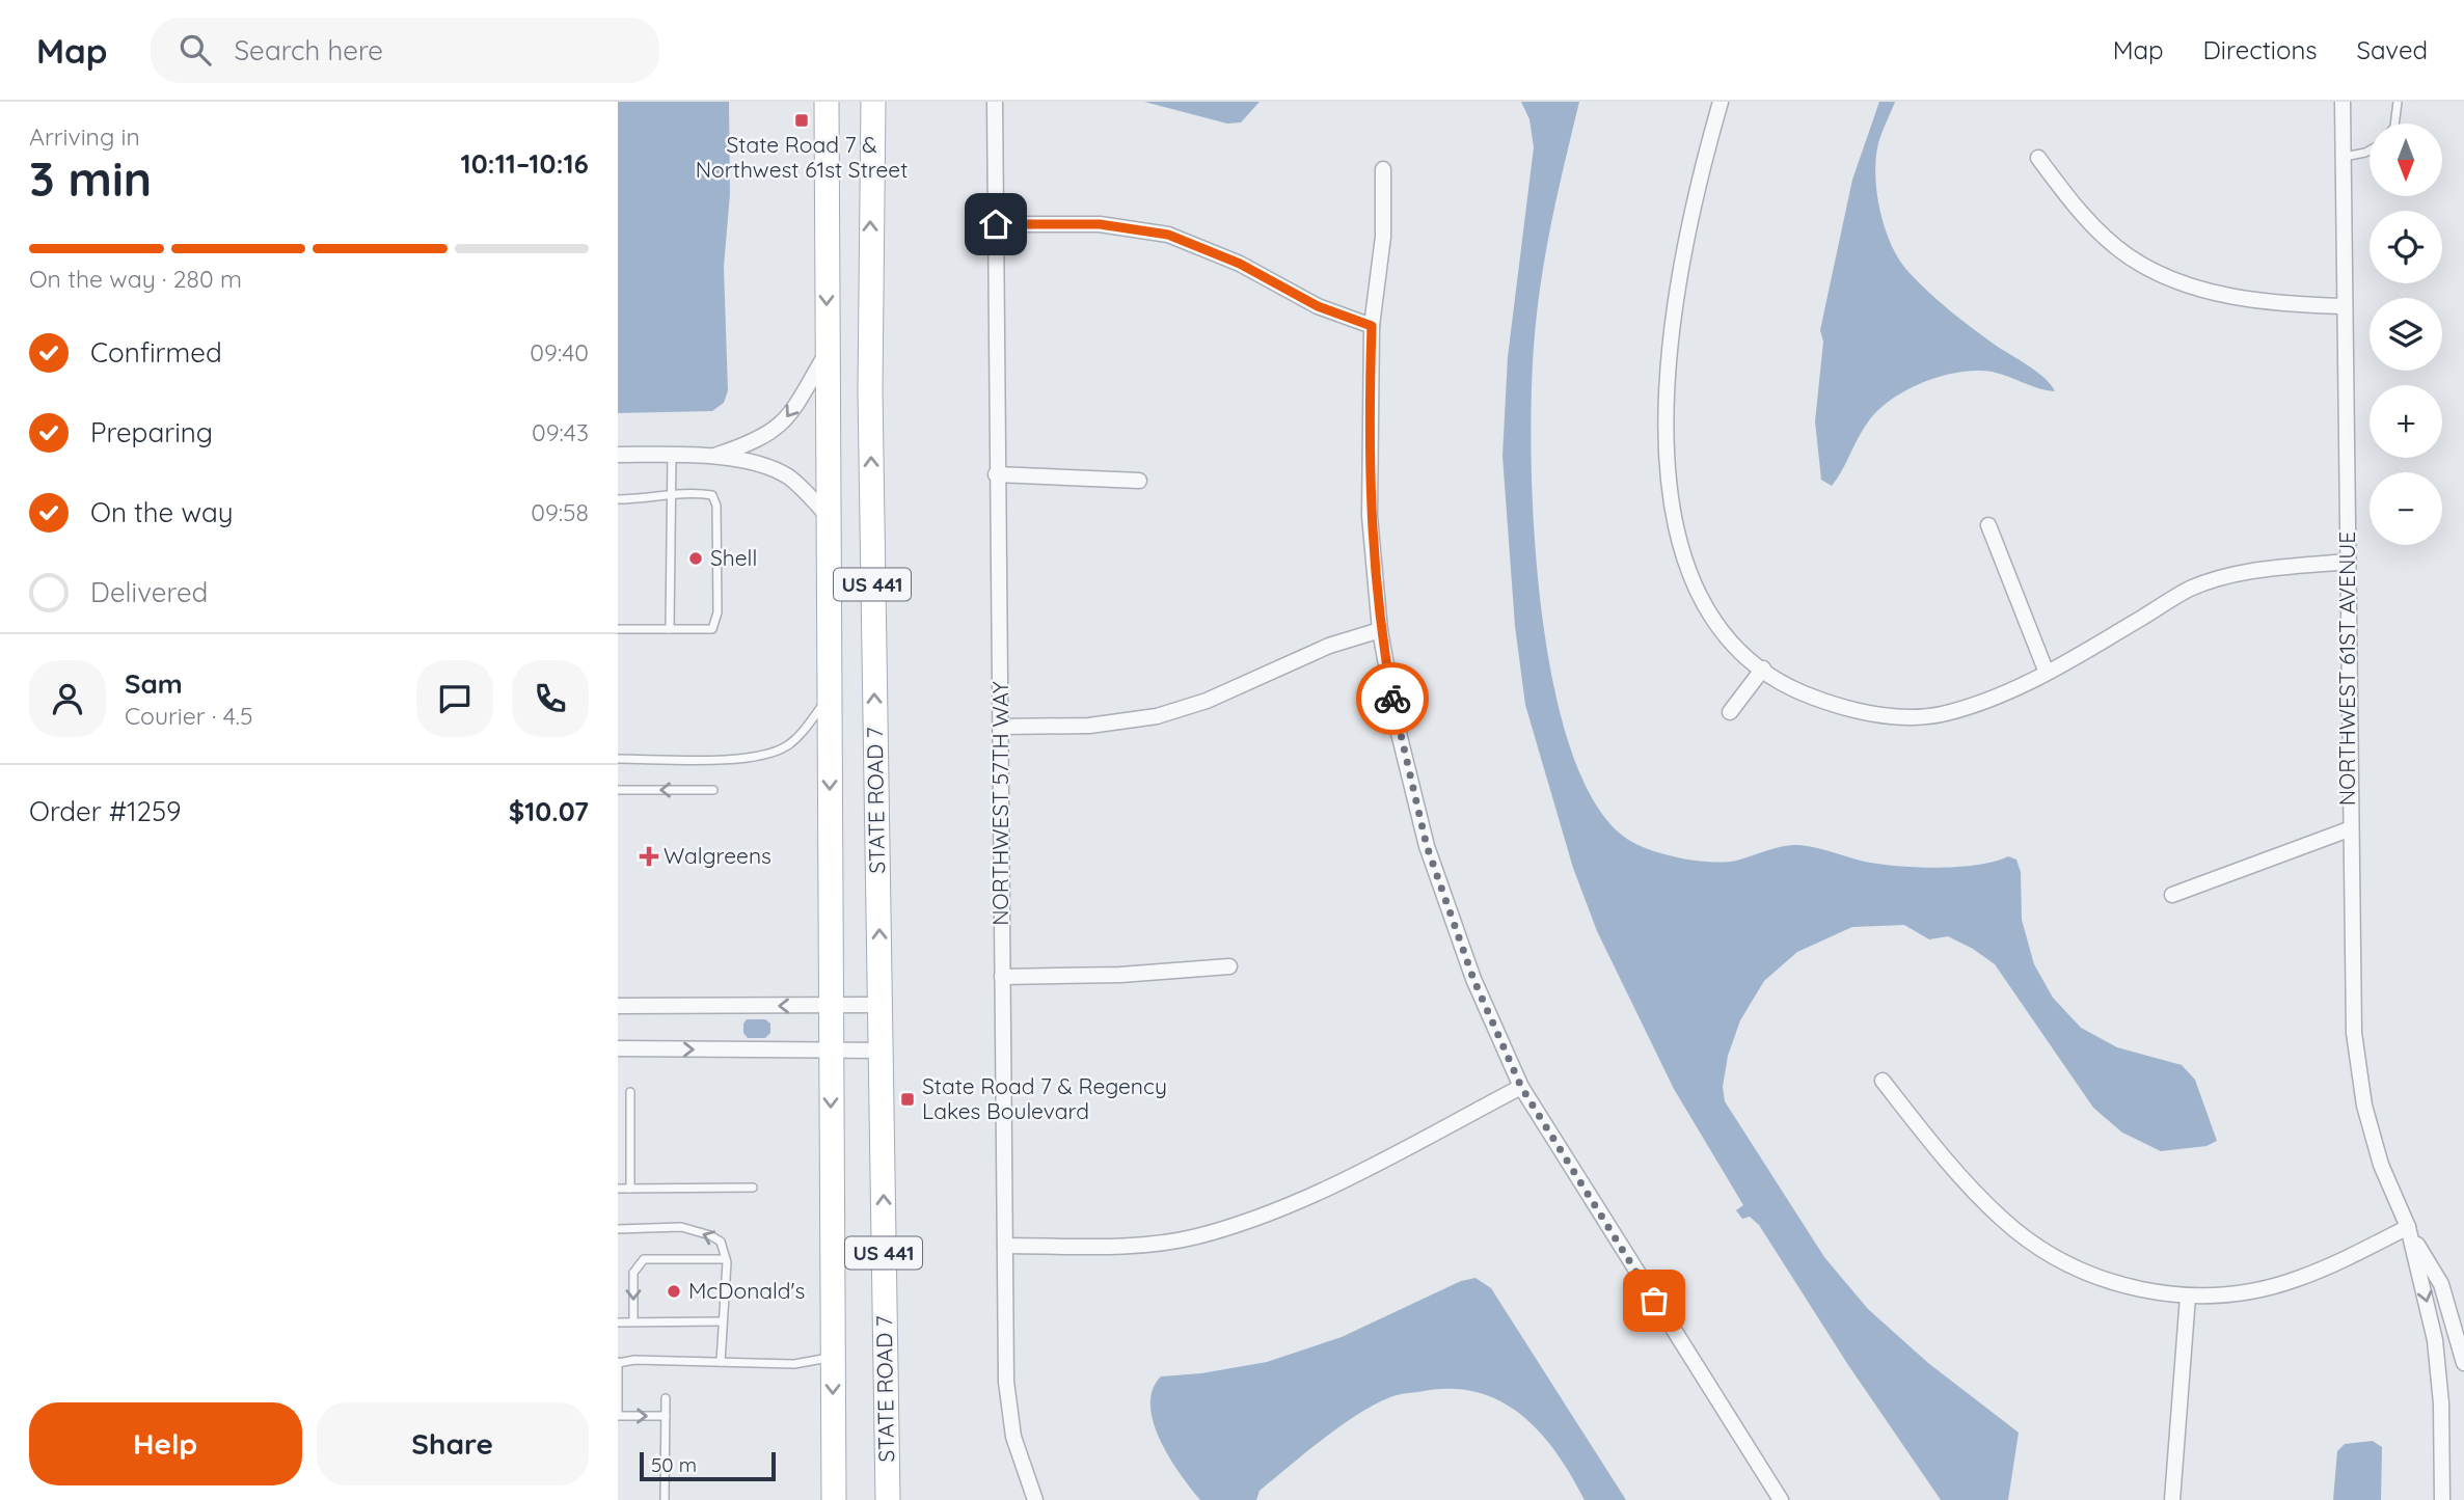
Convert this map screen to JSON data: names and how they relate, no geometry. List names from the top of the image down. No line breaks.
{"streets":{"main road":["US 441","STATE ROAD 7"],"street":["NORTHWEST 61ST AVENUE","NORTHWEST 57TH WAY"]},"places":{"transit":["State Road 7 & Northwest 61st Street","State Road 7 & Regency Lakes Boulevard"],"other":["Shell","McDonald's"],"health":["Walgreens"]},"scale_bar":"50 m","north":"bottom","page":{"header":"Map","search":"Search here","nav":["Map","Directions","Saved"],"heading":["3 min","Arriving in","10:11–10:16"],"panel":["Sam","Courier · 4.5","Order #1259","$10.07"],"map_buttons":["+","−"],"bar":"On the way · 280 m","list":[["Confirmed","09:40"],["Preparing","09:43"],["On the way","09:58"],"Delivered"],"buttons":["Help","Share"],"scale":"50 m"}}
